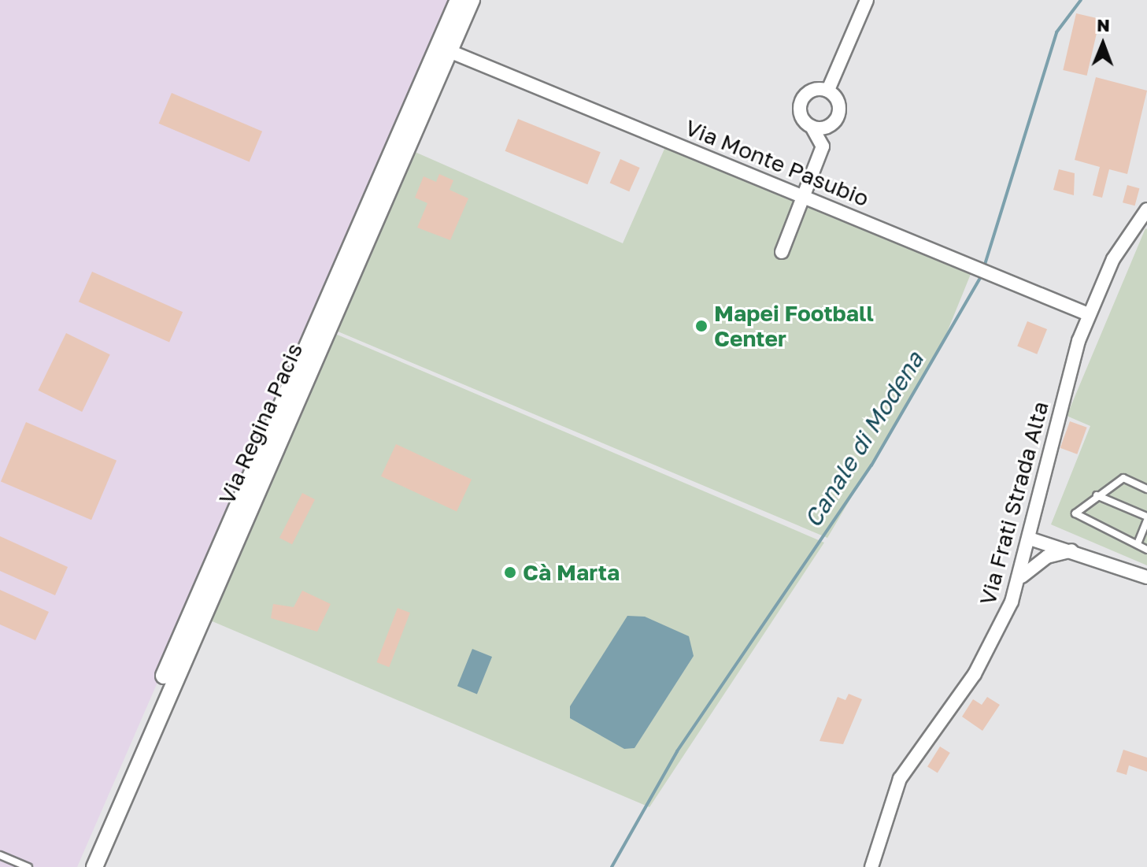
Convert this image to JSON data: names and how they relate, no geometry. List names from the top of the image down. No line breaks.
{"streets":{"street":["Via Monte Pasubio","Via Regina Pacis","Via Frati Strada Alta"]},"crossings":[["Via Monte Pasubio","Via Regina Pacis"],["Via Monte Pasubio","Via Frati Strada Alta"]],"water":["Canale di Modena"],"places":["Mapei Football Center","Cà Marta"],"north":"top"}
